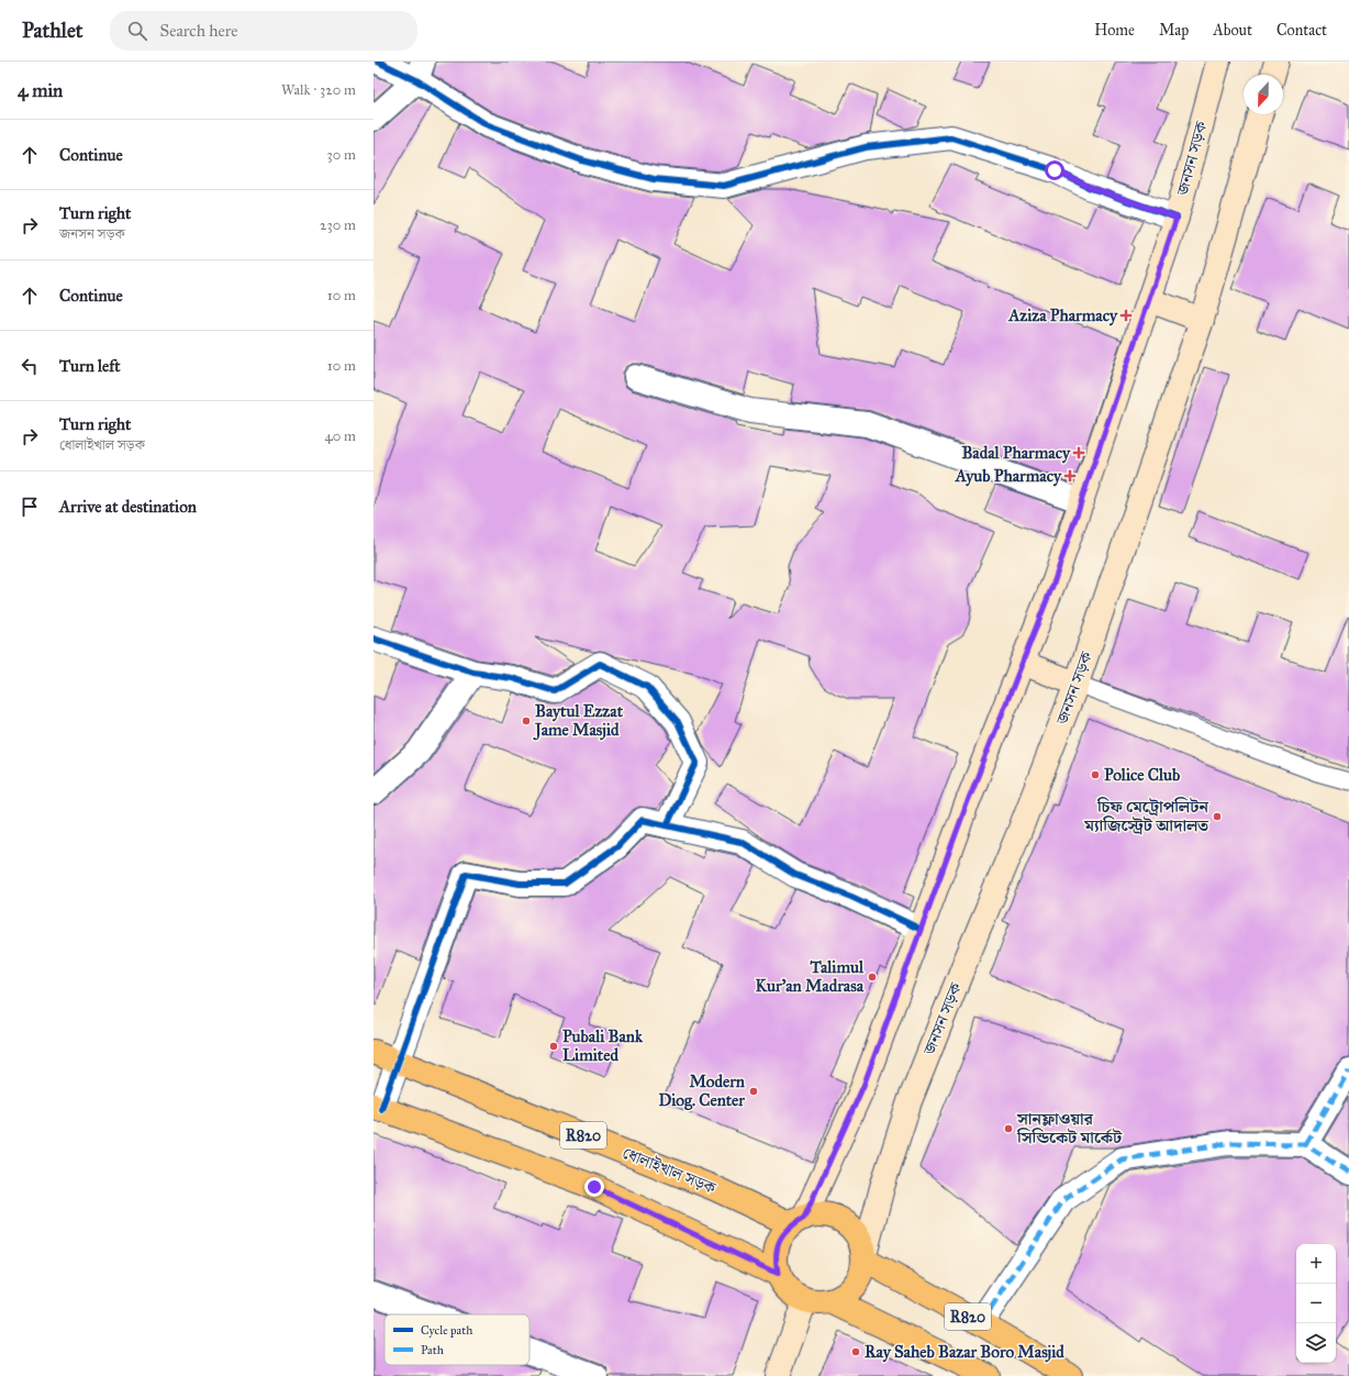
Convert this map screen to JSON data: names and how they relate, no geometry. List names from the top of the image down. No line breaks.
{"streets":{"main road":["জনসন সড়ক","R820","ধোলাইখাল সড়ক"]},"crossings":[["জনসন সড়ক","R820"],["জনসন সড়ক","ধোলাইখাল সড়ক"],["R820","ধোলাইখাল সড়ক"]],"places":{"health":["Aziza Pharmacy","Badal Pharmacy","Ayub Pharmacy"],"other":["Baytul Ezzat Jame Masjid","Police Club","চিফ মেট্রোপলিটন ম্যাজিস্ট্রেট আদালত","Talimul Kur'an Madrasa","Pubali Bank Limited","Modern Diog. Center","সানফ্লাওয়ার সিন্ডিকেট মার্কেট","Ray Saheb Bazar Boro Masjid"]},"legend":["Cycle path","Path"],"north":"bottom","page":{"header":"Pathlet","search":"Search here","nav":["Home","Map","About","Contact"],"heading":["4 min","Walk · 320 m"],"list":[["Continue","30 m"],["Turn right","জনসন সড়ক","230 m"],["Continue","10 m"],["Turn left","10 m"],["Turn right","ধোলাইখাল সড়ক","40 m"],"Arrive at destination"],"map_buttons":["+","−"]}}
